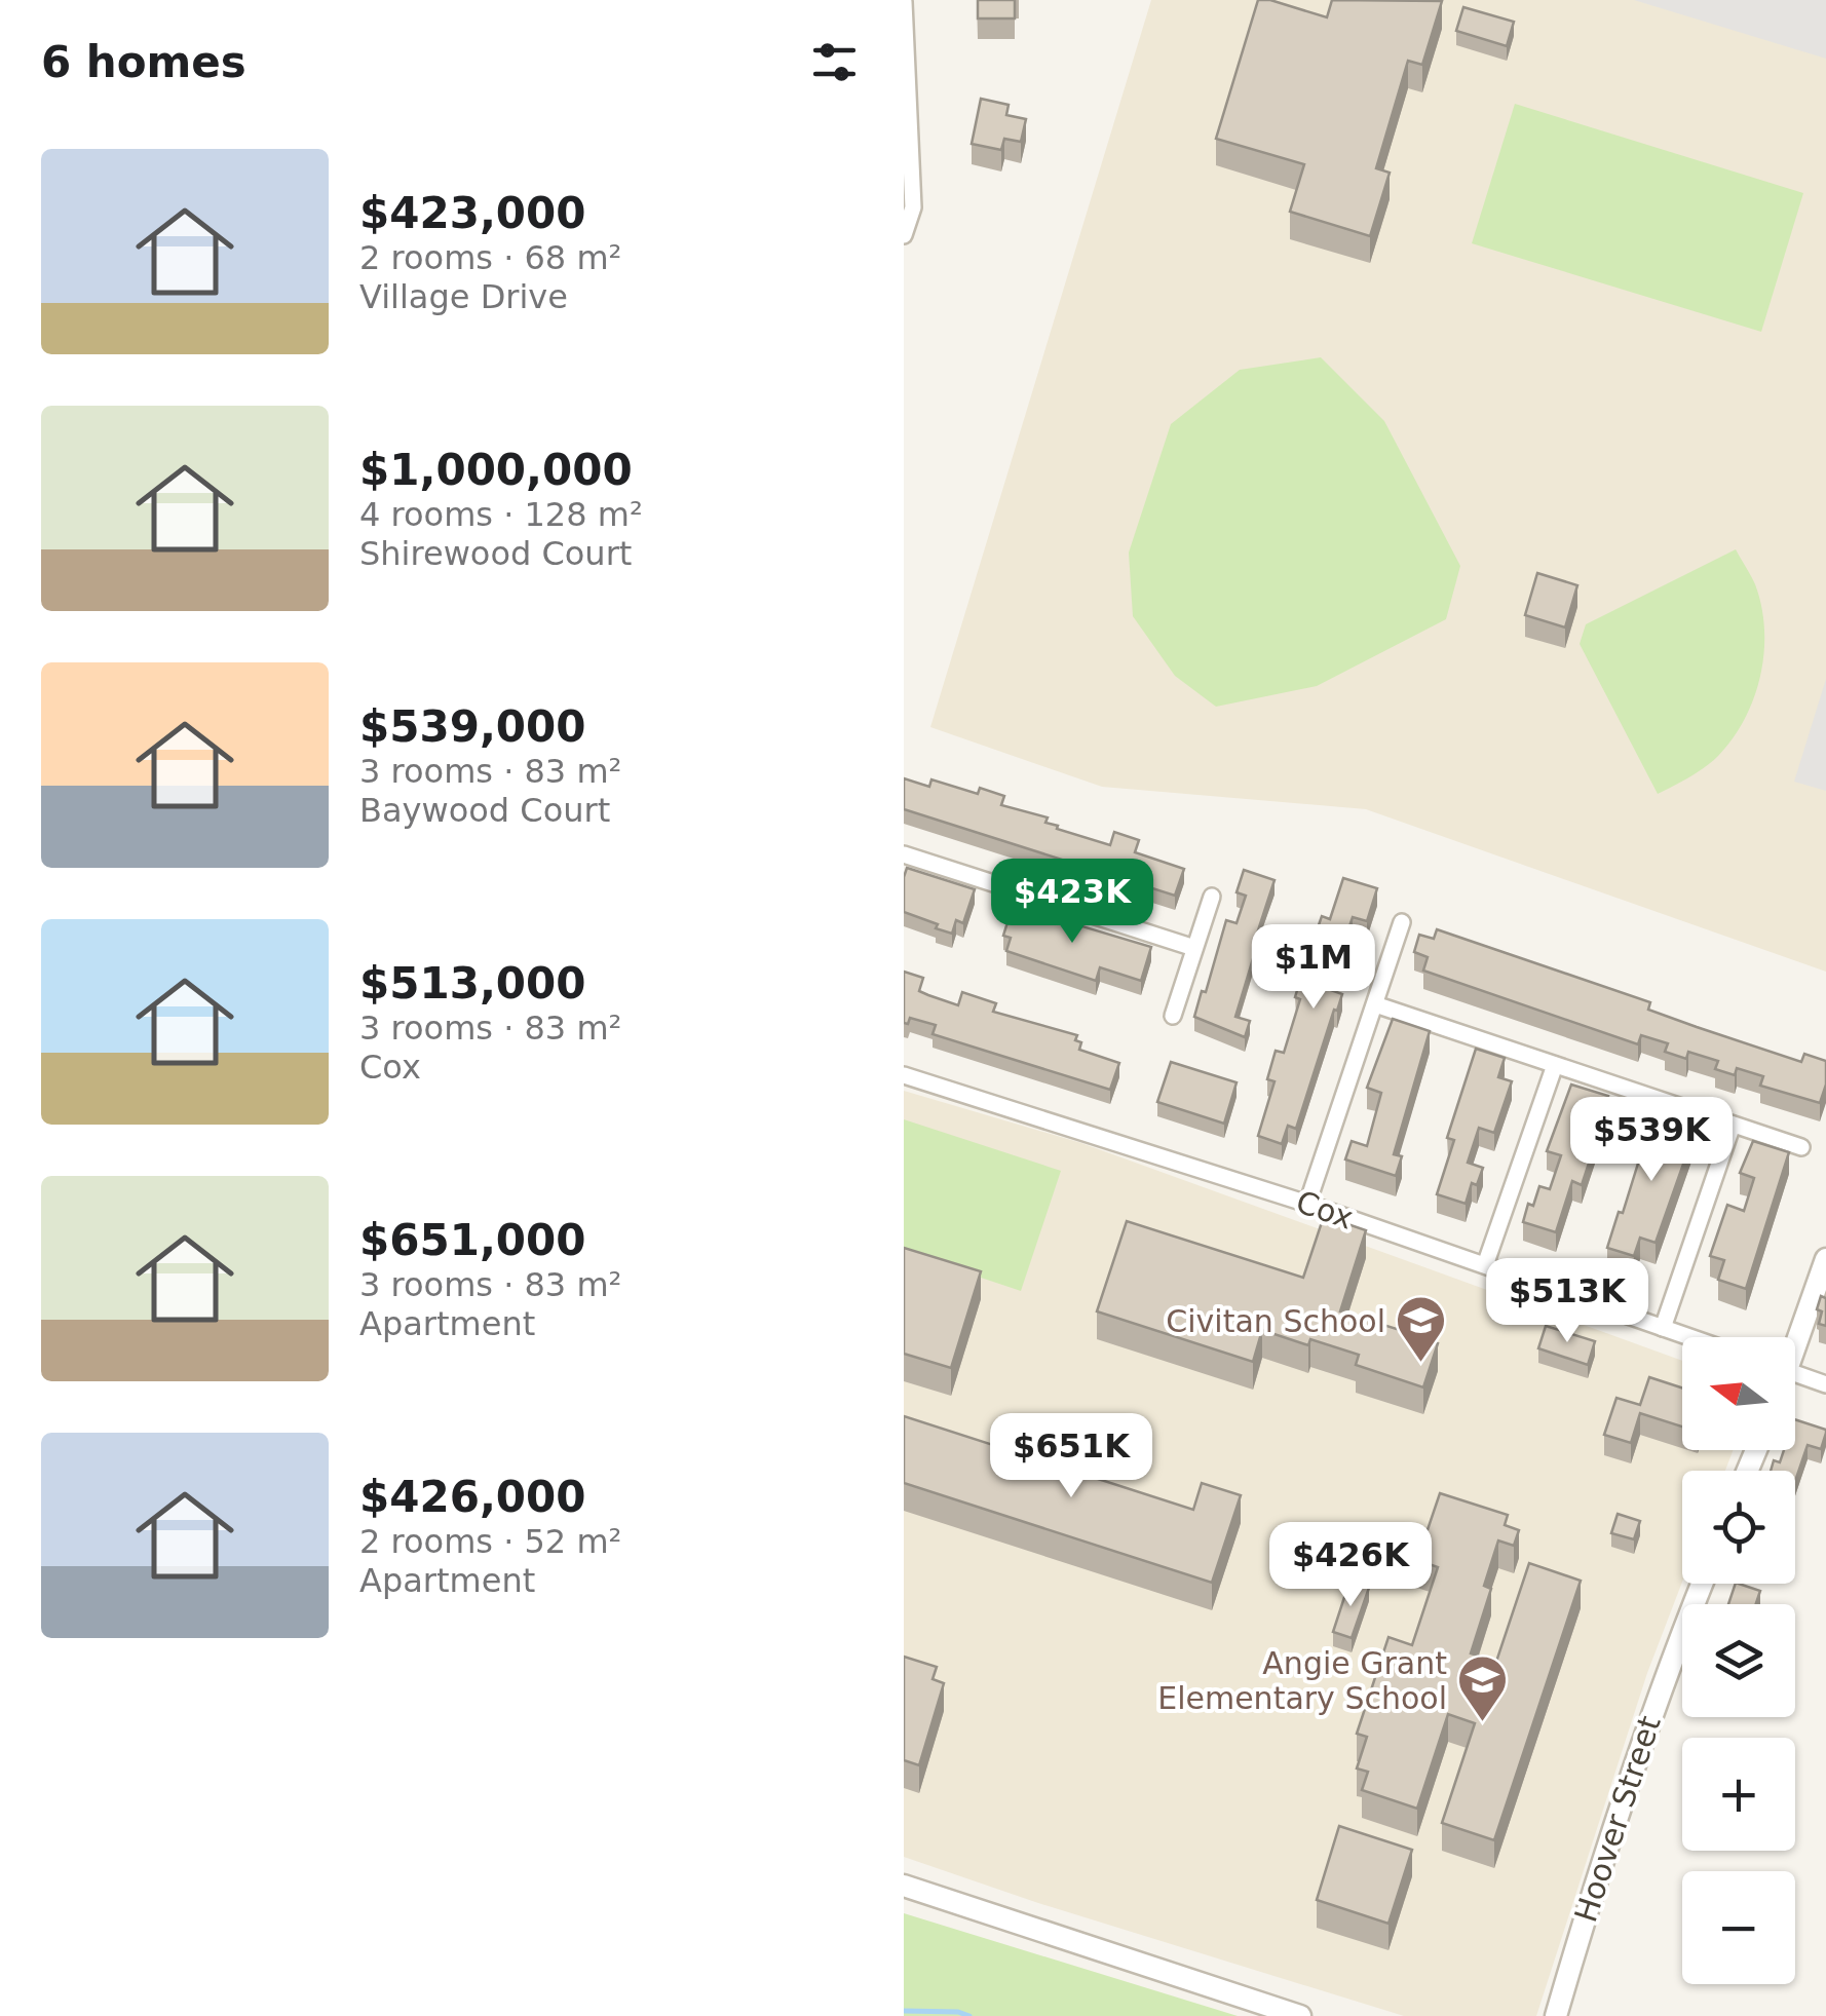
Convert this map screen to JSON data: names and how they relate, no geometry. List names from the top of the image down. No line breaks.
{"streets":{"street":["Cox","Hoover Street"]},"places":{"school or university":["Civitan School","Angie Grant Elementary School"]},"north":"left","page":{"heading":"6 homes","list":[{"name":"$423,000","note":"2 rooms · 68 m² · Village Drive"},{"name":"$1,000,000","note":"4 rooms · 128 m² · Shirewood Court"},{"name":"$539,000","note":"3 rooms · 83 m² · Baywood Court"},{"name":"$513,000","note":"3 rooms · 83 m² · Cox"},{"name":"$651,000","note":"3 rooms · 83 m² · Apartment"},{"name":"$426,000","note":"2 rooms · 52 m² · Apartment"}],"price":["$423K","$1M","$539K","$513K","$651K","$426K"],"map_buttons":["+","−"]}}
